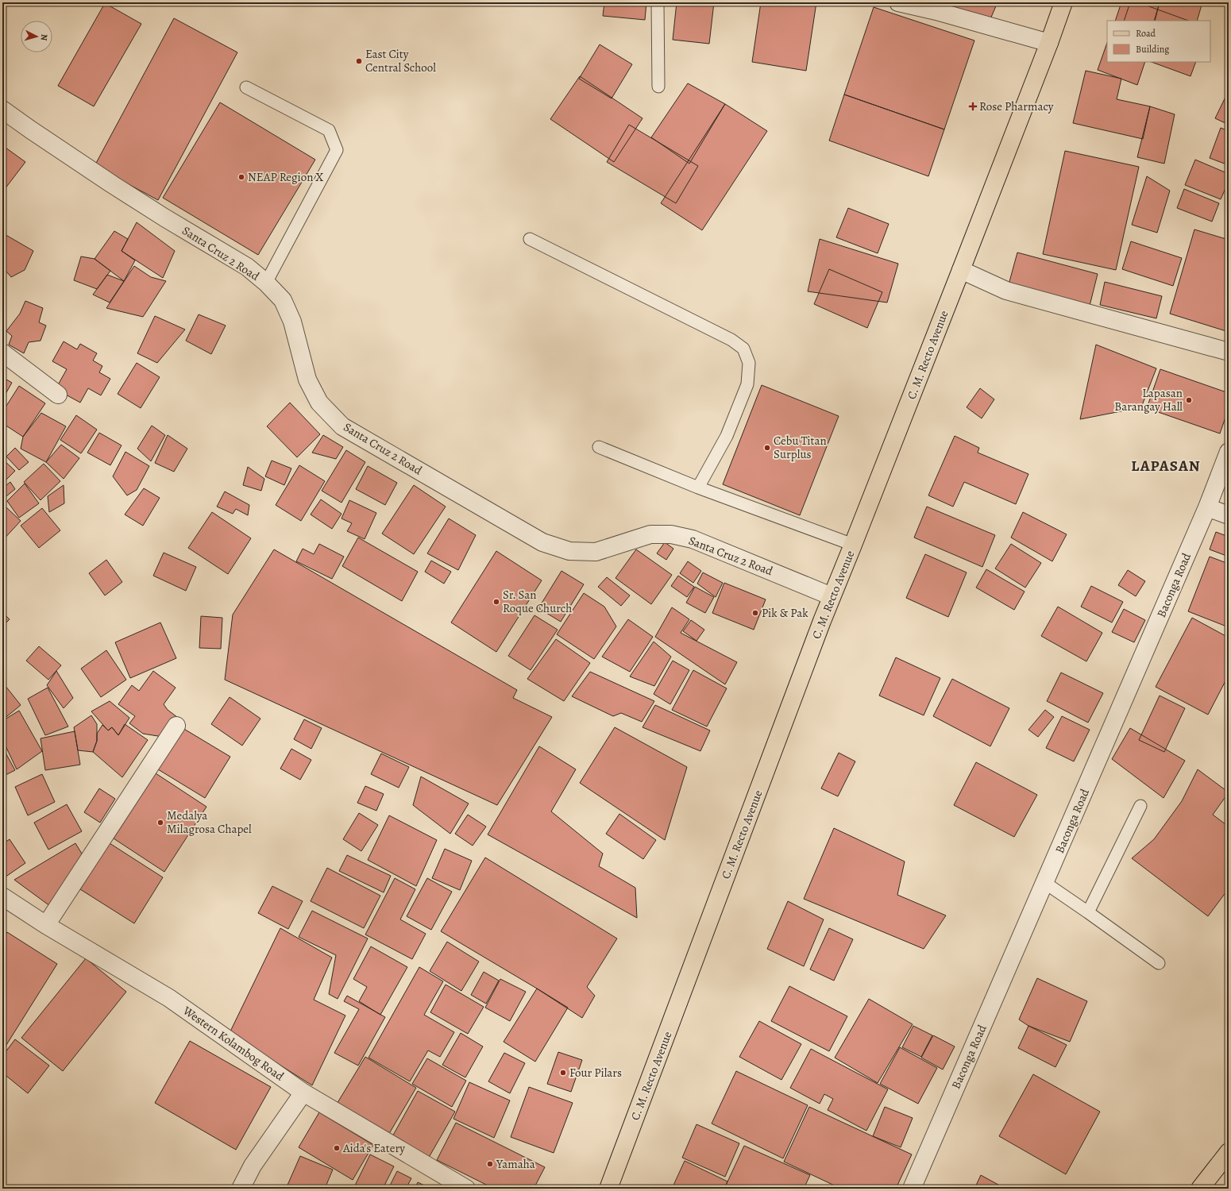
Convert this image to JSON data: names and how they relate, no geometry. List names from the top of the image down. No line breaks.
{"streets":{"main road":["C. M. Recto Avenue"],"street":["Santa Cruz 2 Road","Baconga Road","Western Kolambog Road"]},"crossings":[["Santa Cruz 2 Road","C. M. Recto Avenue"]],"districts":["LAPASAN"],"places":{"other":["East City Central School","NEAP Region X","Lapasan Barangay Hall","Cebu Titan Surplus","Sr. San Roque Church","Pik & Pak","Medalya Milagrosa Chapel","Four Pilars","Aida's Eatery","Yamaha"],"health":["Rose Pharmacy"]},"legend":["Road","Building"],"north":"right"}
